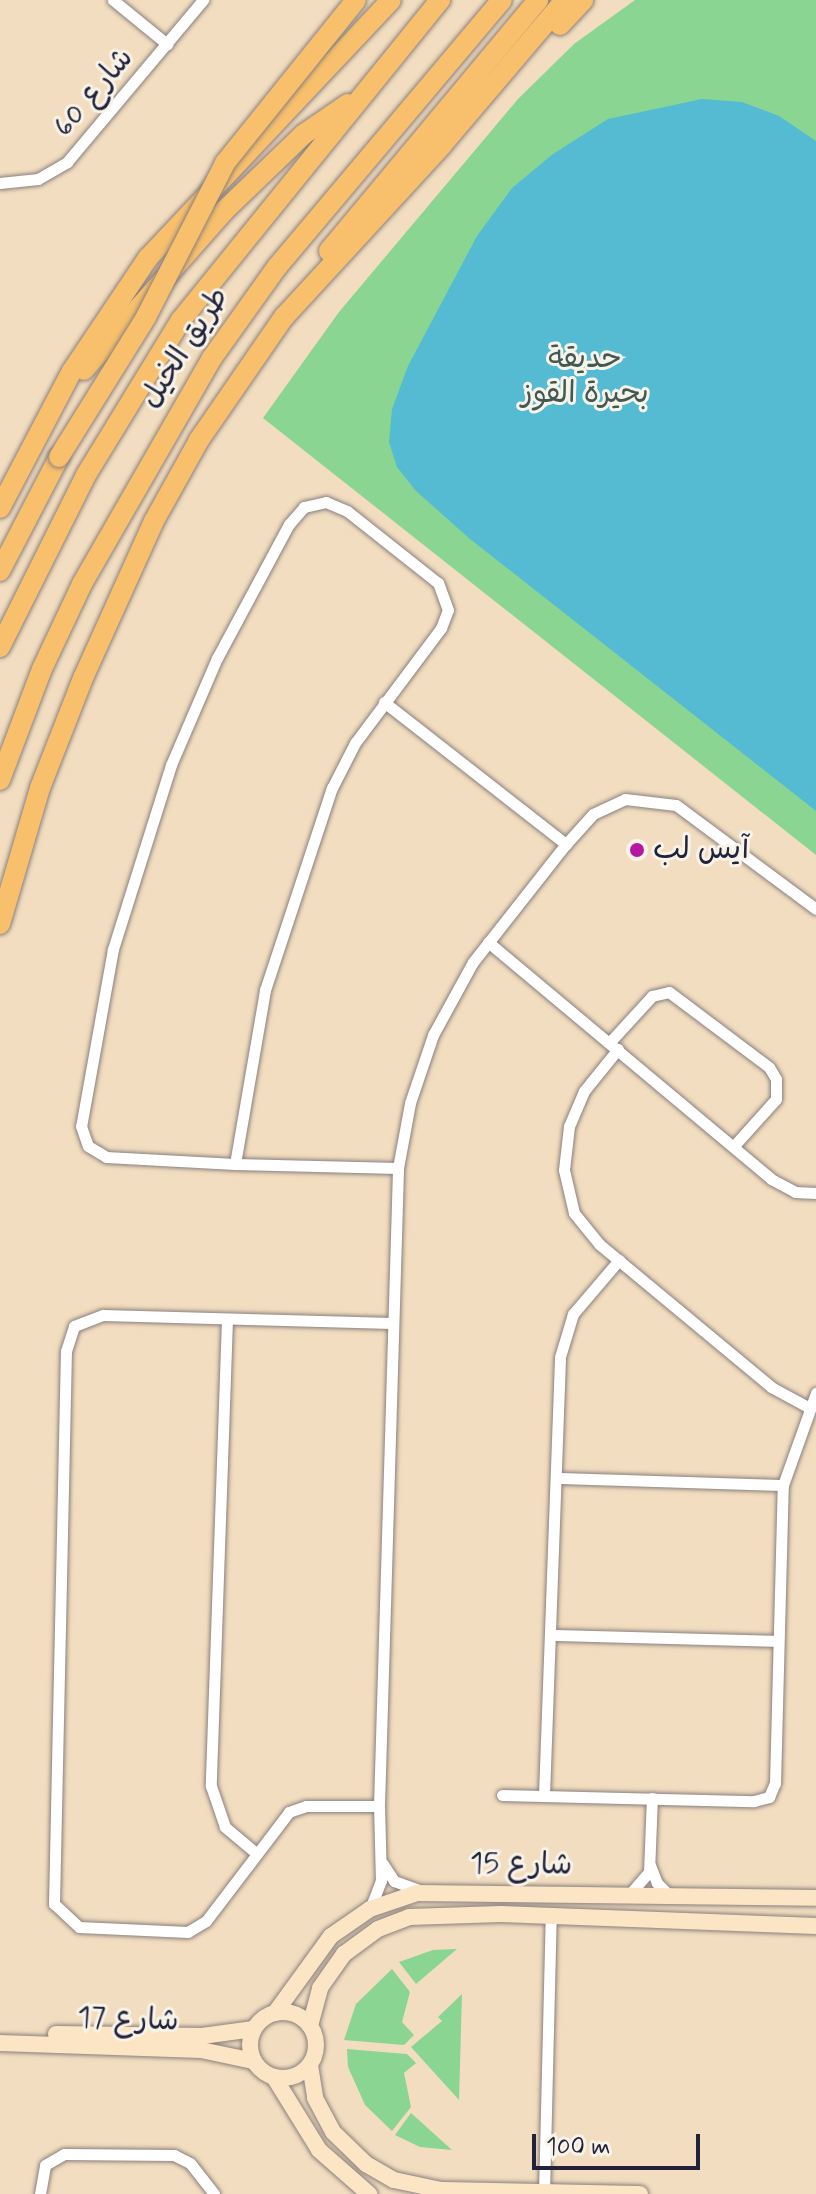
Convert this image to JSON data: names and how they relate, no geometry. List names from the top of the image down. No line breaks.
{"streets":{"highway":["طريق الخيل"],"street":["شارع 60","شارع 15","17 شارع"]},"crossings":[["شارع 15","17 شارع"]],"parks":["حديقة بحيرة القوز"],"places":["آيس لب"],"scale_bar":"100 m"}
